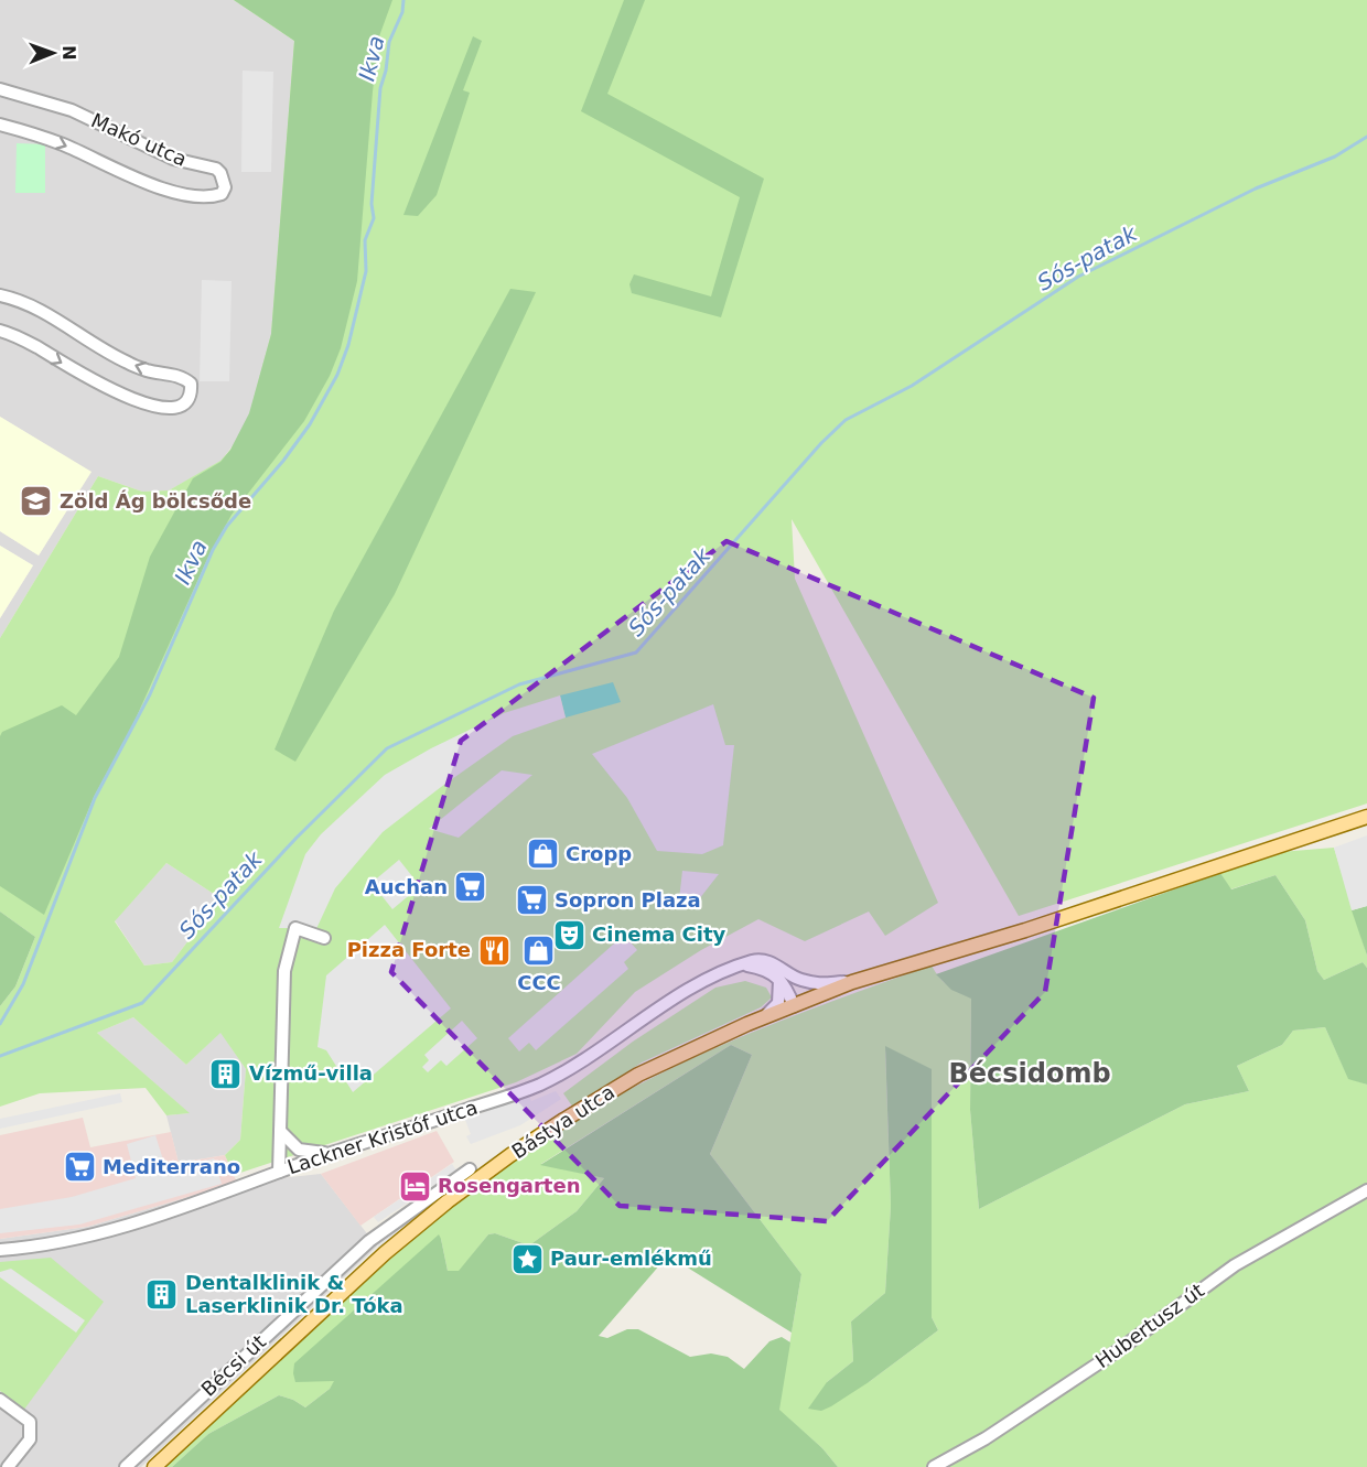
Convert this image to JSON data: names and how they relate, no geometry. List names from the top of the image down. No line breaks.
{"streets":{"main road":["Bástya utca"],"street":["Makó utca","Lackner Kristóf utca","Hubertusz út","Bécsi út"]},"crossings":[["Bástya utca","Lackner Kristóf utca"]],"districts":["Bécsidomb"],"water":["Ikva","Sós-patak"],"places":{"school or university":["Zöld Ág bölcsőde"],"shop":["Cropp","CCC"],"supermarket":["Auchan","Sopron Plaza","Mediterrano"],"theatre":["Cinema City"],"restaurant":["Pizza Forte"],"building":["Vízmű-villa","Dentalklinik & Laserklinik Dr. Tóka"],"hotel":["Rosengarten"],"place":["Paur-emlékmű"]},"north":"right"}
